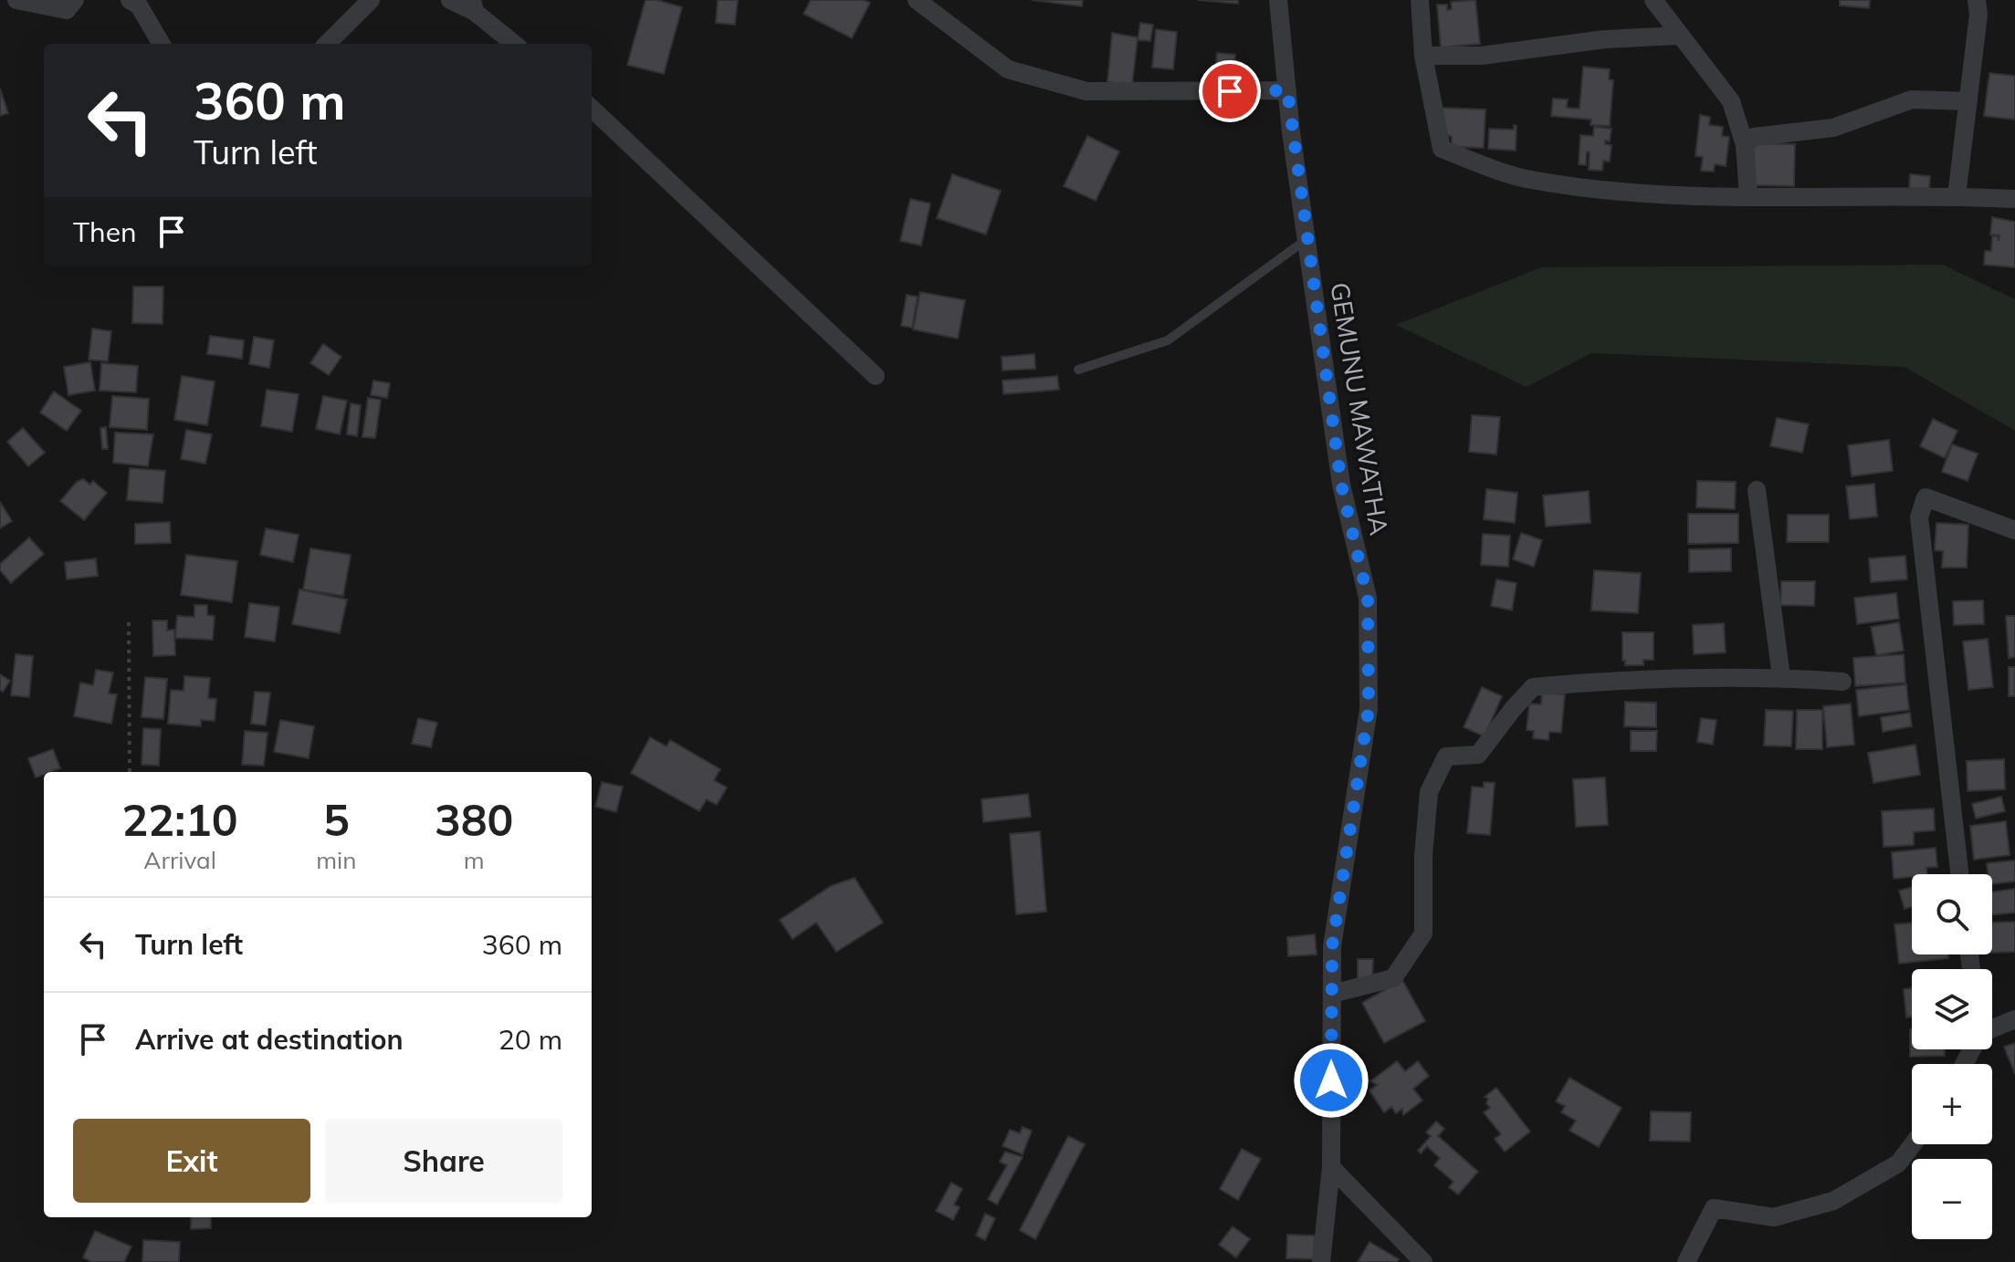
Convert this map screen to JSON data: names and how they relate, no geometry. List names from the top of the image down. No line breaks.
{"streets":{"street":["GEMUNU MAWATHA"]},"page":{"turn":["360 m","Turn left"],"then":"Then","eta":["22:10","Arrival","5","min","380","m"],"map_buttons":["+","−"],"list":[{"name":"Turn left","value":"360 m"},{"name":"Arrive at destination","value":"20 m"}],"buttons":["Exit","Share"]}}
